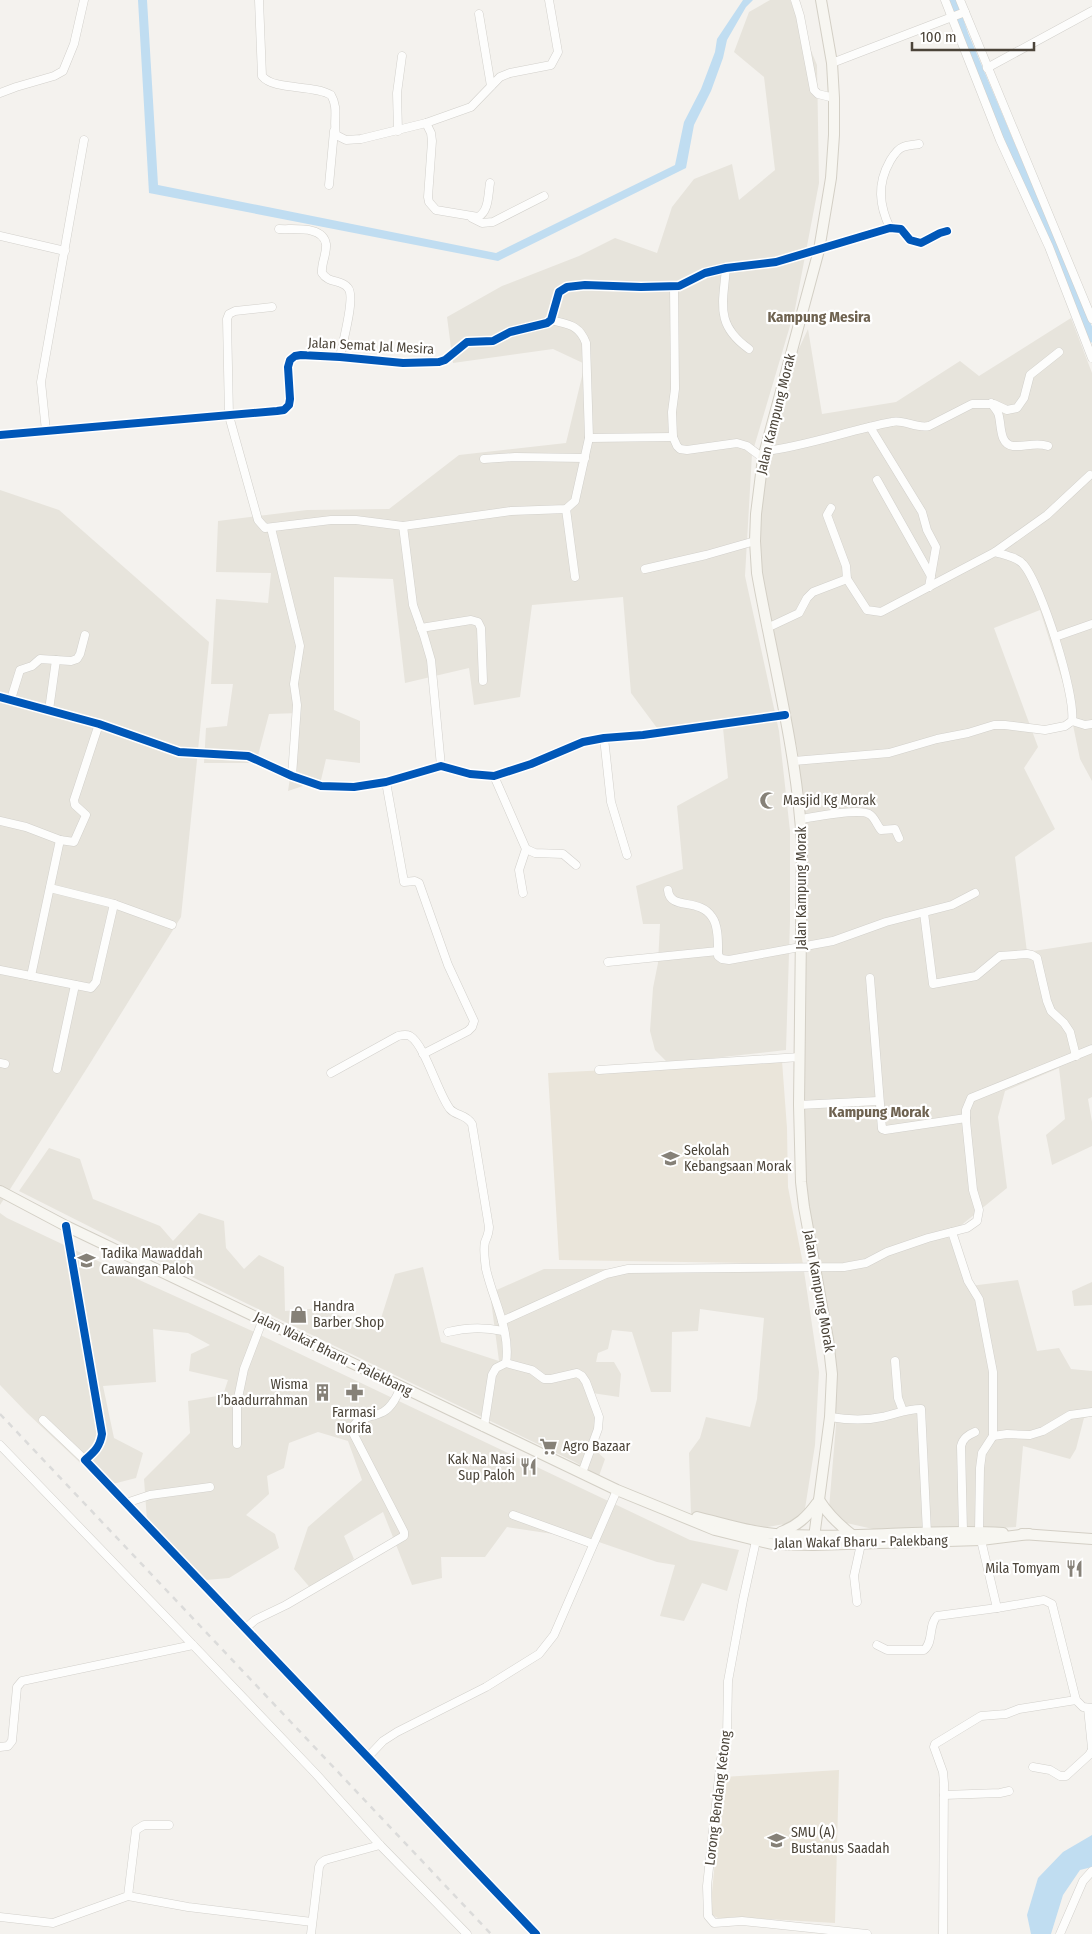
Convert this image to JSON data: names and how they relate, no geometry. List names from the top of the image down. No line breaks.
{"streets":{"main road":["Jalan Kampung Morak","Jalan Wakaf Bharu - Palekbang"],"street":["Jalan Semat Jal Mesira","Lorong Bendang Ketong"]},"crossings":[["Jalan Kampung Morak","Jalan Wakaf Bharu - Palekbang"],["Jalan Wakaf Bharu - Palekbang","Lorong Bendang Ketong"]],"districts":["Kampung Mesira","Kampung Morak"],"places":{"mosque":["Masjid Kg Morak"],"school or university":["Sekolah Kebangsaan Morak","Tadika Mawaddah Cawangan Paloh","SMU (A) Bustanus Saadah"],"shop":["Handra Barber Shop"],"building":["Wisma I’baadurrahman"],"pharmacy":["Farmasi Norifa"],"supermarket":["Agro Bazaar"],"restaurant":["Kak Na Nasi Sup Paloh","Mila Tomyam"]},"scale_bar":"100 m"}
